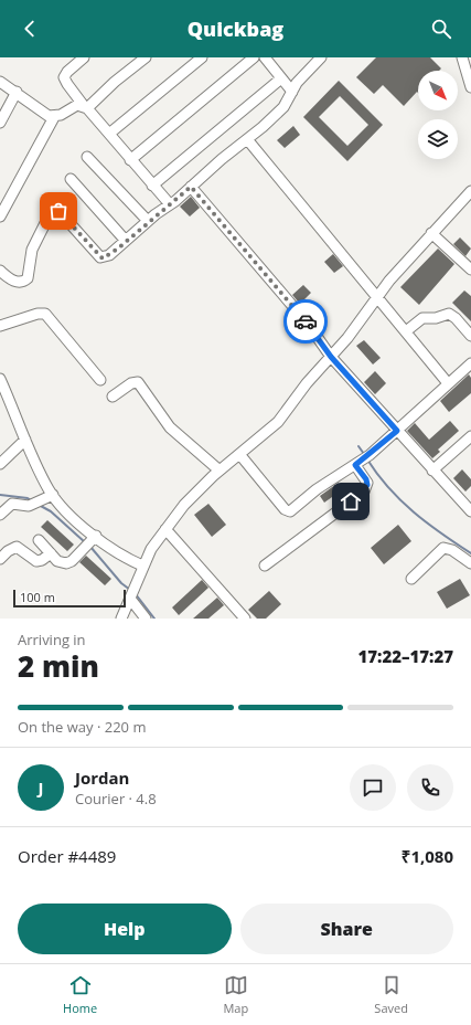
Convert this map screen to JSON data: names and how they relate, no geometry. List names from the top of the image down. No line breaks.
{"scale_bar":"100 m","north":"bottom right","page":{"header":"Quickbag","scale":"100 m","heading":["2 min","Arriving in","17:22–17:27"],"panel":["Jordan","Courier · 4.8","Order #4489","₹1,080"],"bar":"On the way · 220 m","round":"J","buttons":["Help","Share"],"tabs":["Home","Map","Saved"]}}
